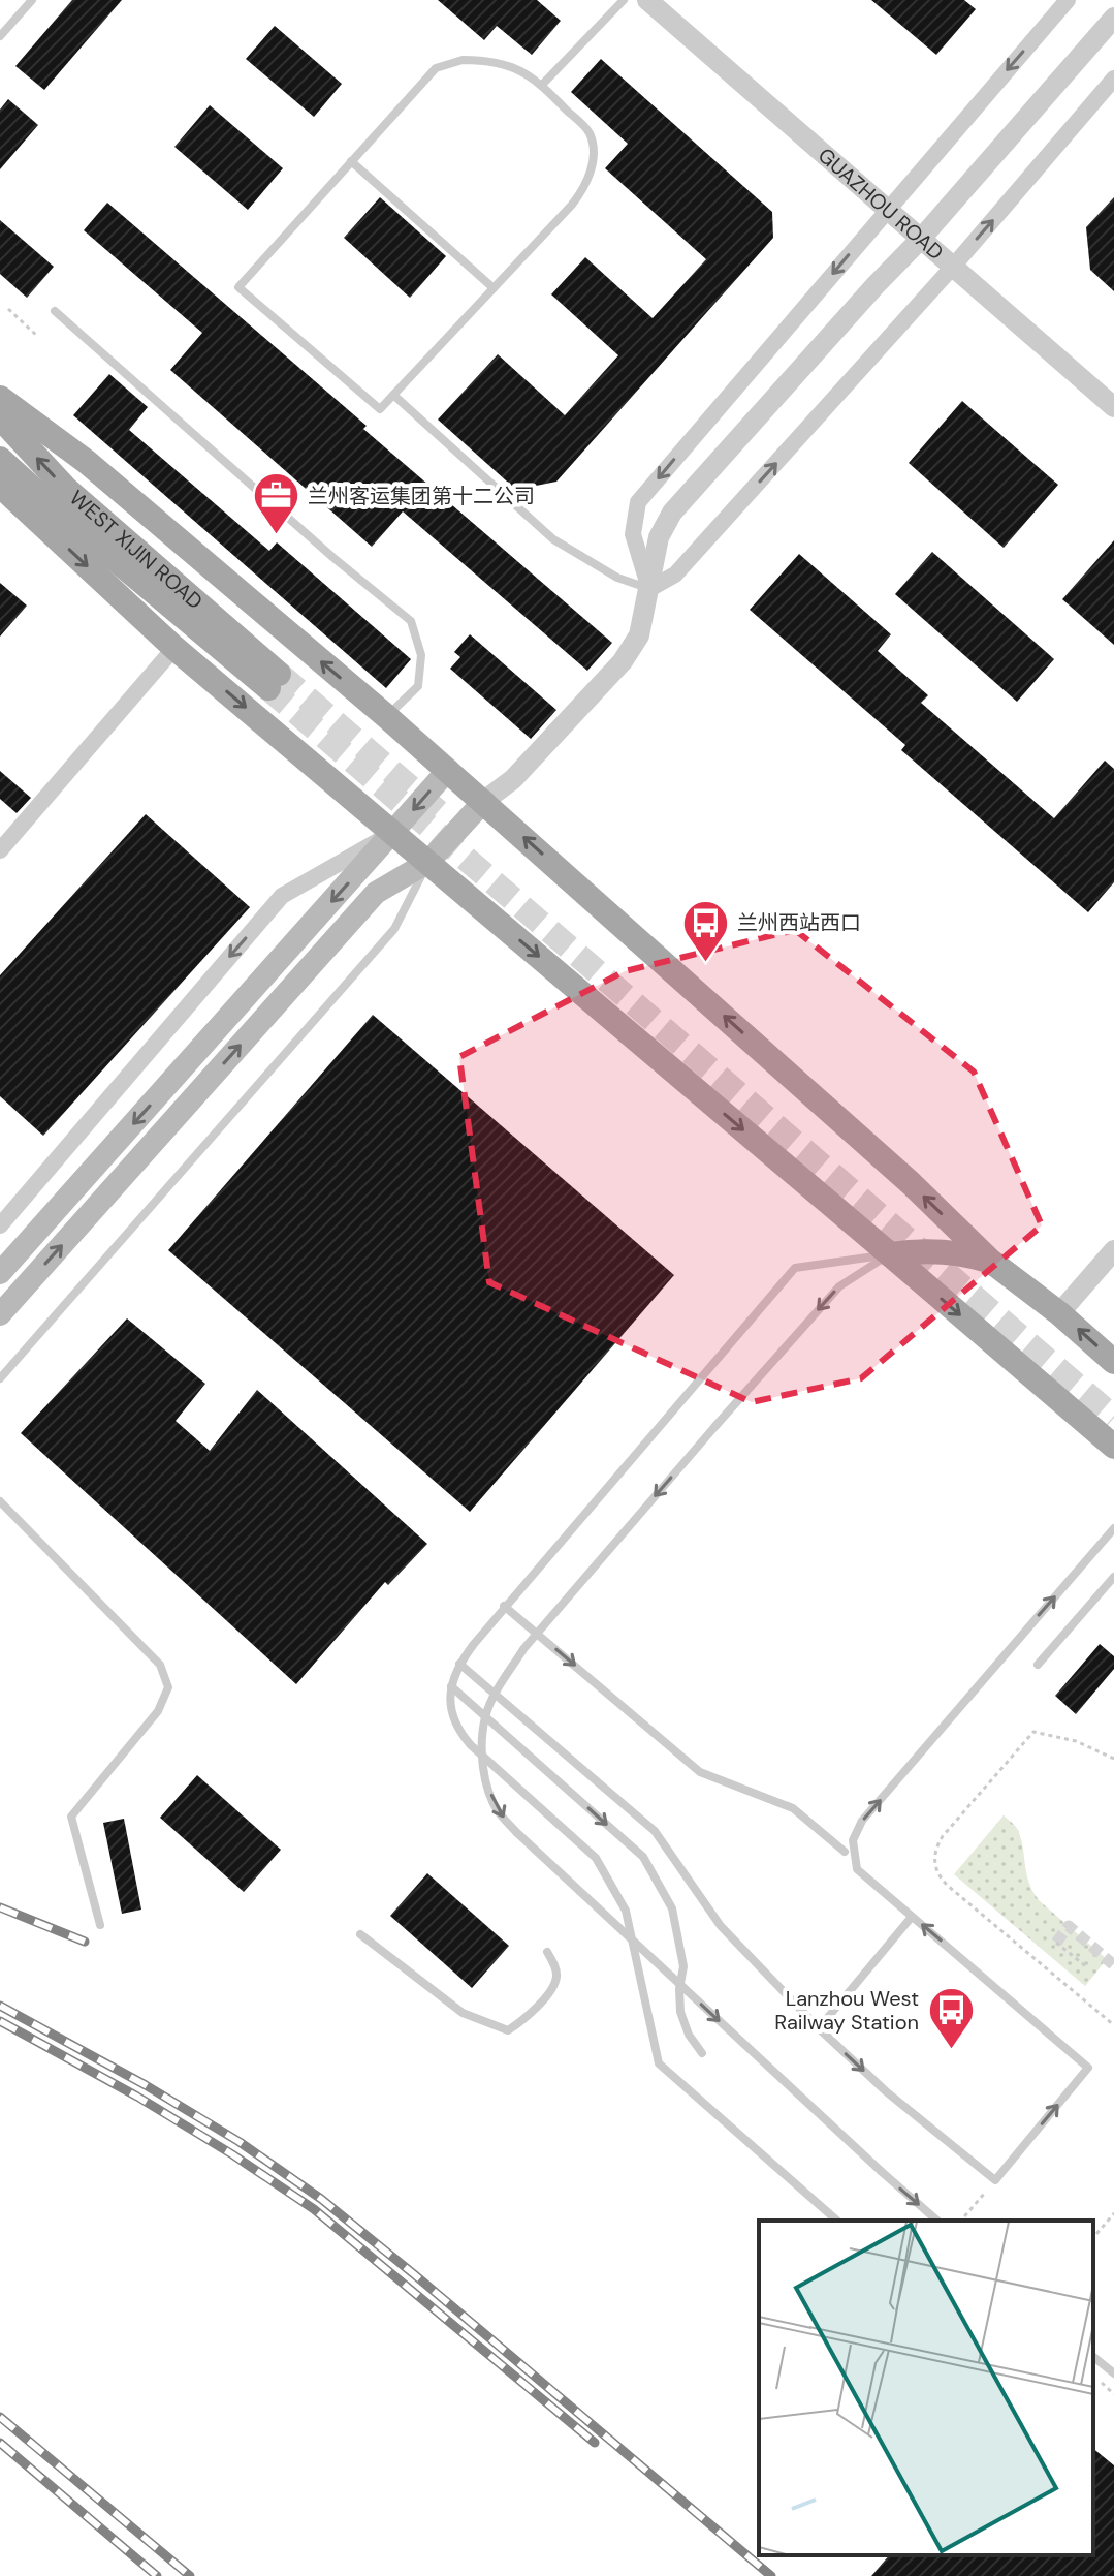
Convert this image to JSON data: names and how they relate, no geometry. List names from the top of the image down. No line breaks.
{"streets":{"main road":["WEST XIJIN ROAD"],"street":["GUAZHOU ROAD"]},"places":{"office":["兰州客运集团第十二公司"],"bus stop":["兰州西站西口","Lanzhou West Railway Station"]}}
